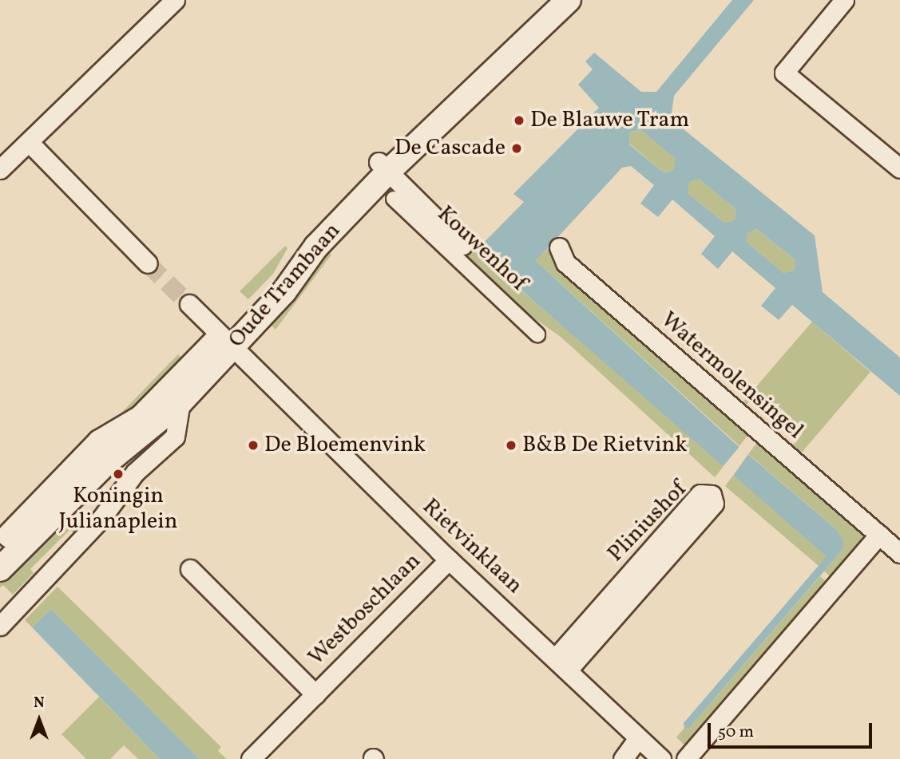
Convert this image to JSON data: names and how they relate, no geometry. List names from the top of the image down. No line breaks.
{"streets":{"street":["Kouwenhof","Oude Trambaan","Watermolensingel","Pliniushof","Rietvinklaan","Westboschlaan"]},"crossings":[["Kouwenhof","Oude Trambaan"],["Oude Trambaan","Rietvinklaan"],["Pliniushof","Rietvinklaan"],["Rietvinklaan","Westboschlaan"]],"places":["De Blauwe Tram","De Cascade","De Bloemenvink","B&B De Rietvink","Koningin Julianaplein"],"scale_bar":"50 m","north":"top"}
